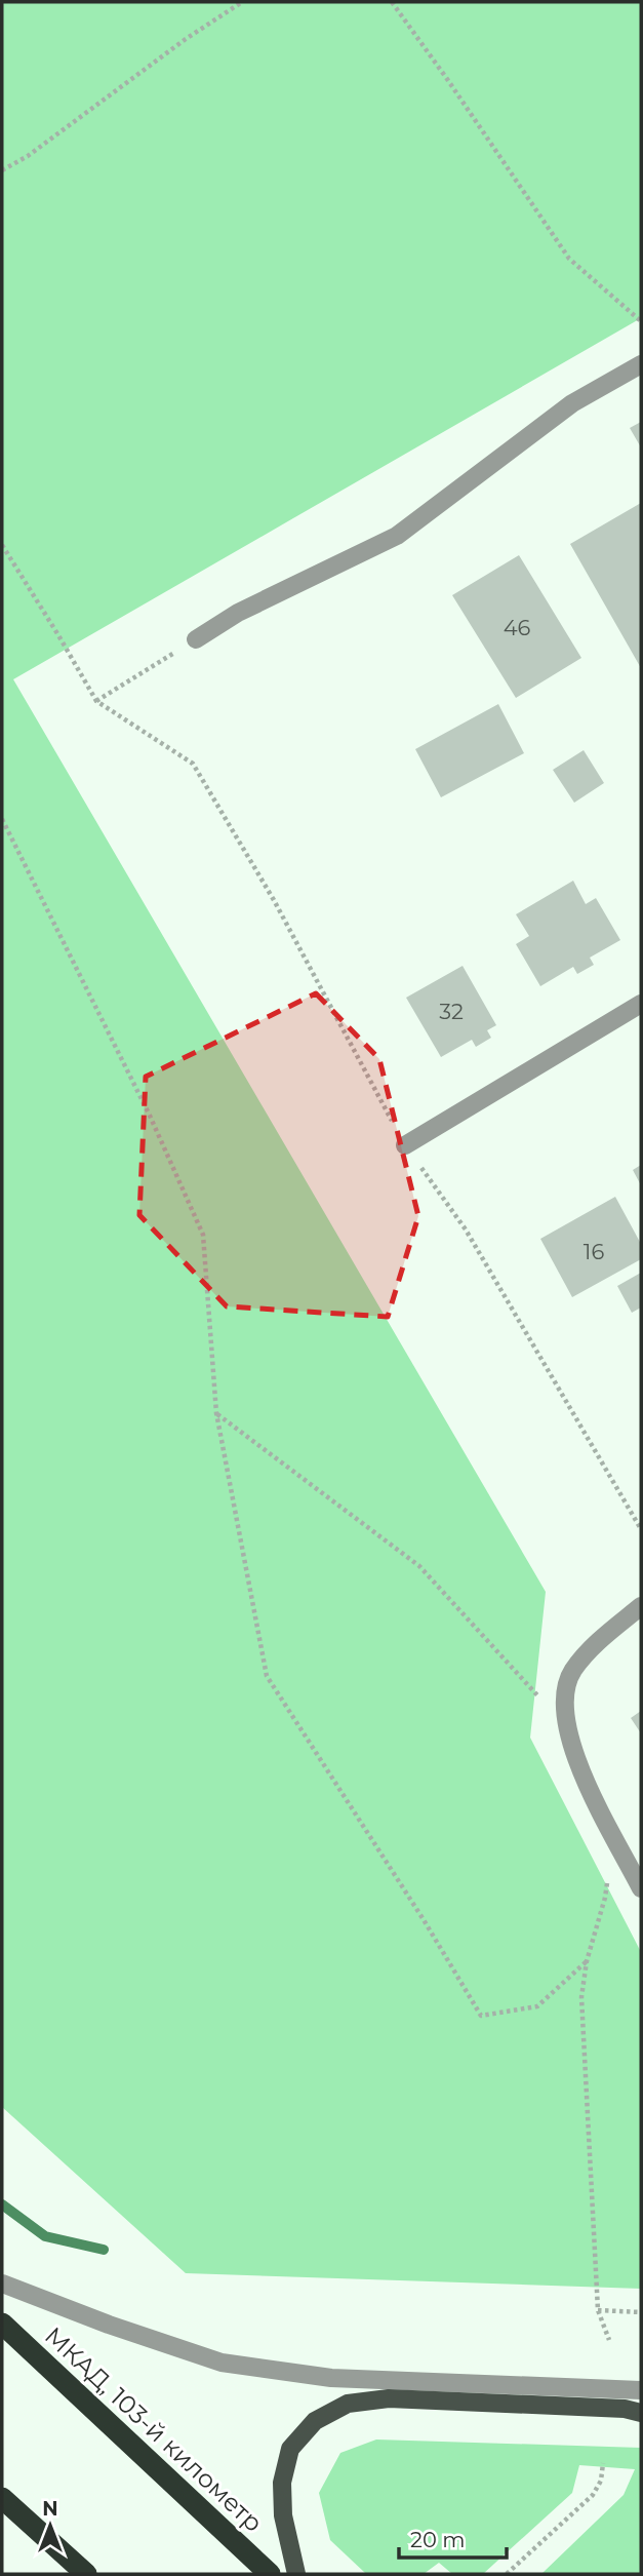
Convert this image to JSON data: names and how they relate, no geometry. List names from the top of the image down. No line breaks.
{"streets":{"highway":["МКАД, 103-й километр"]},"house_numbers":["46","32","16"],"scale_bar":"20 m","north":"top"}
